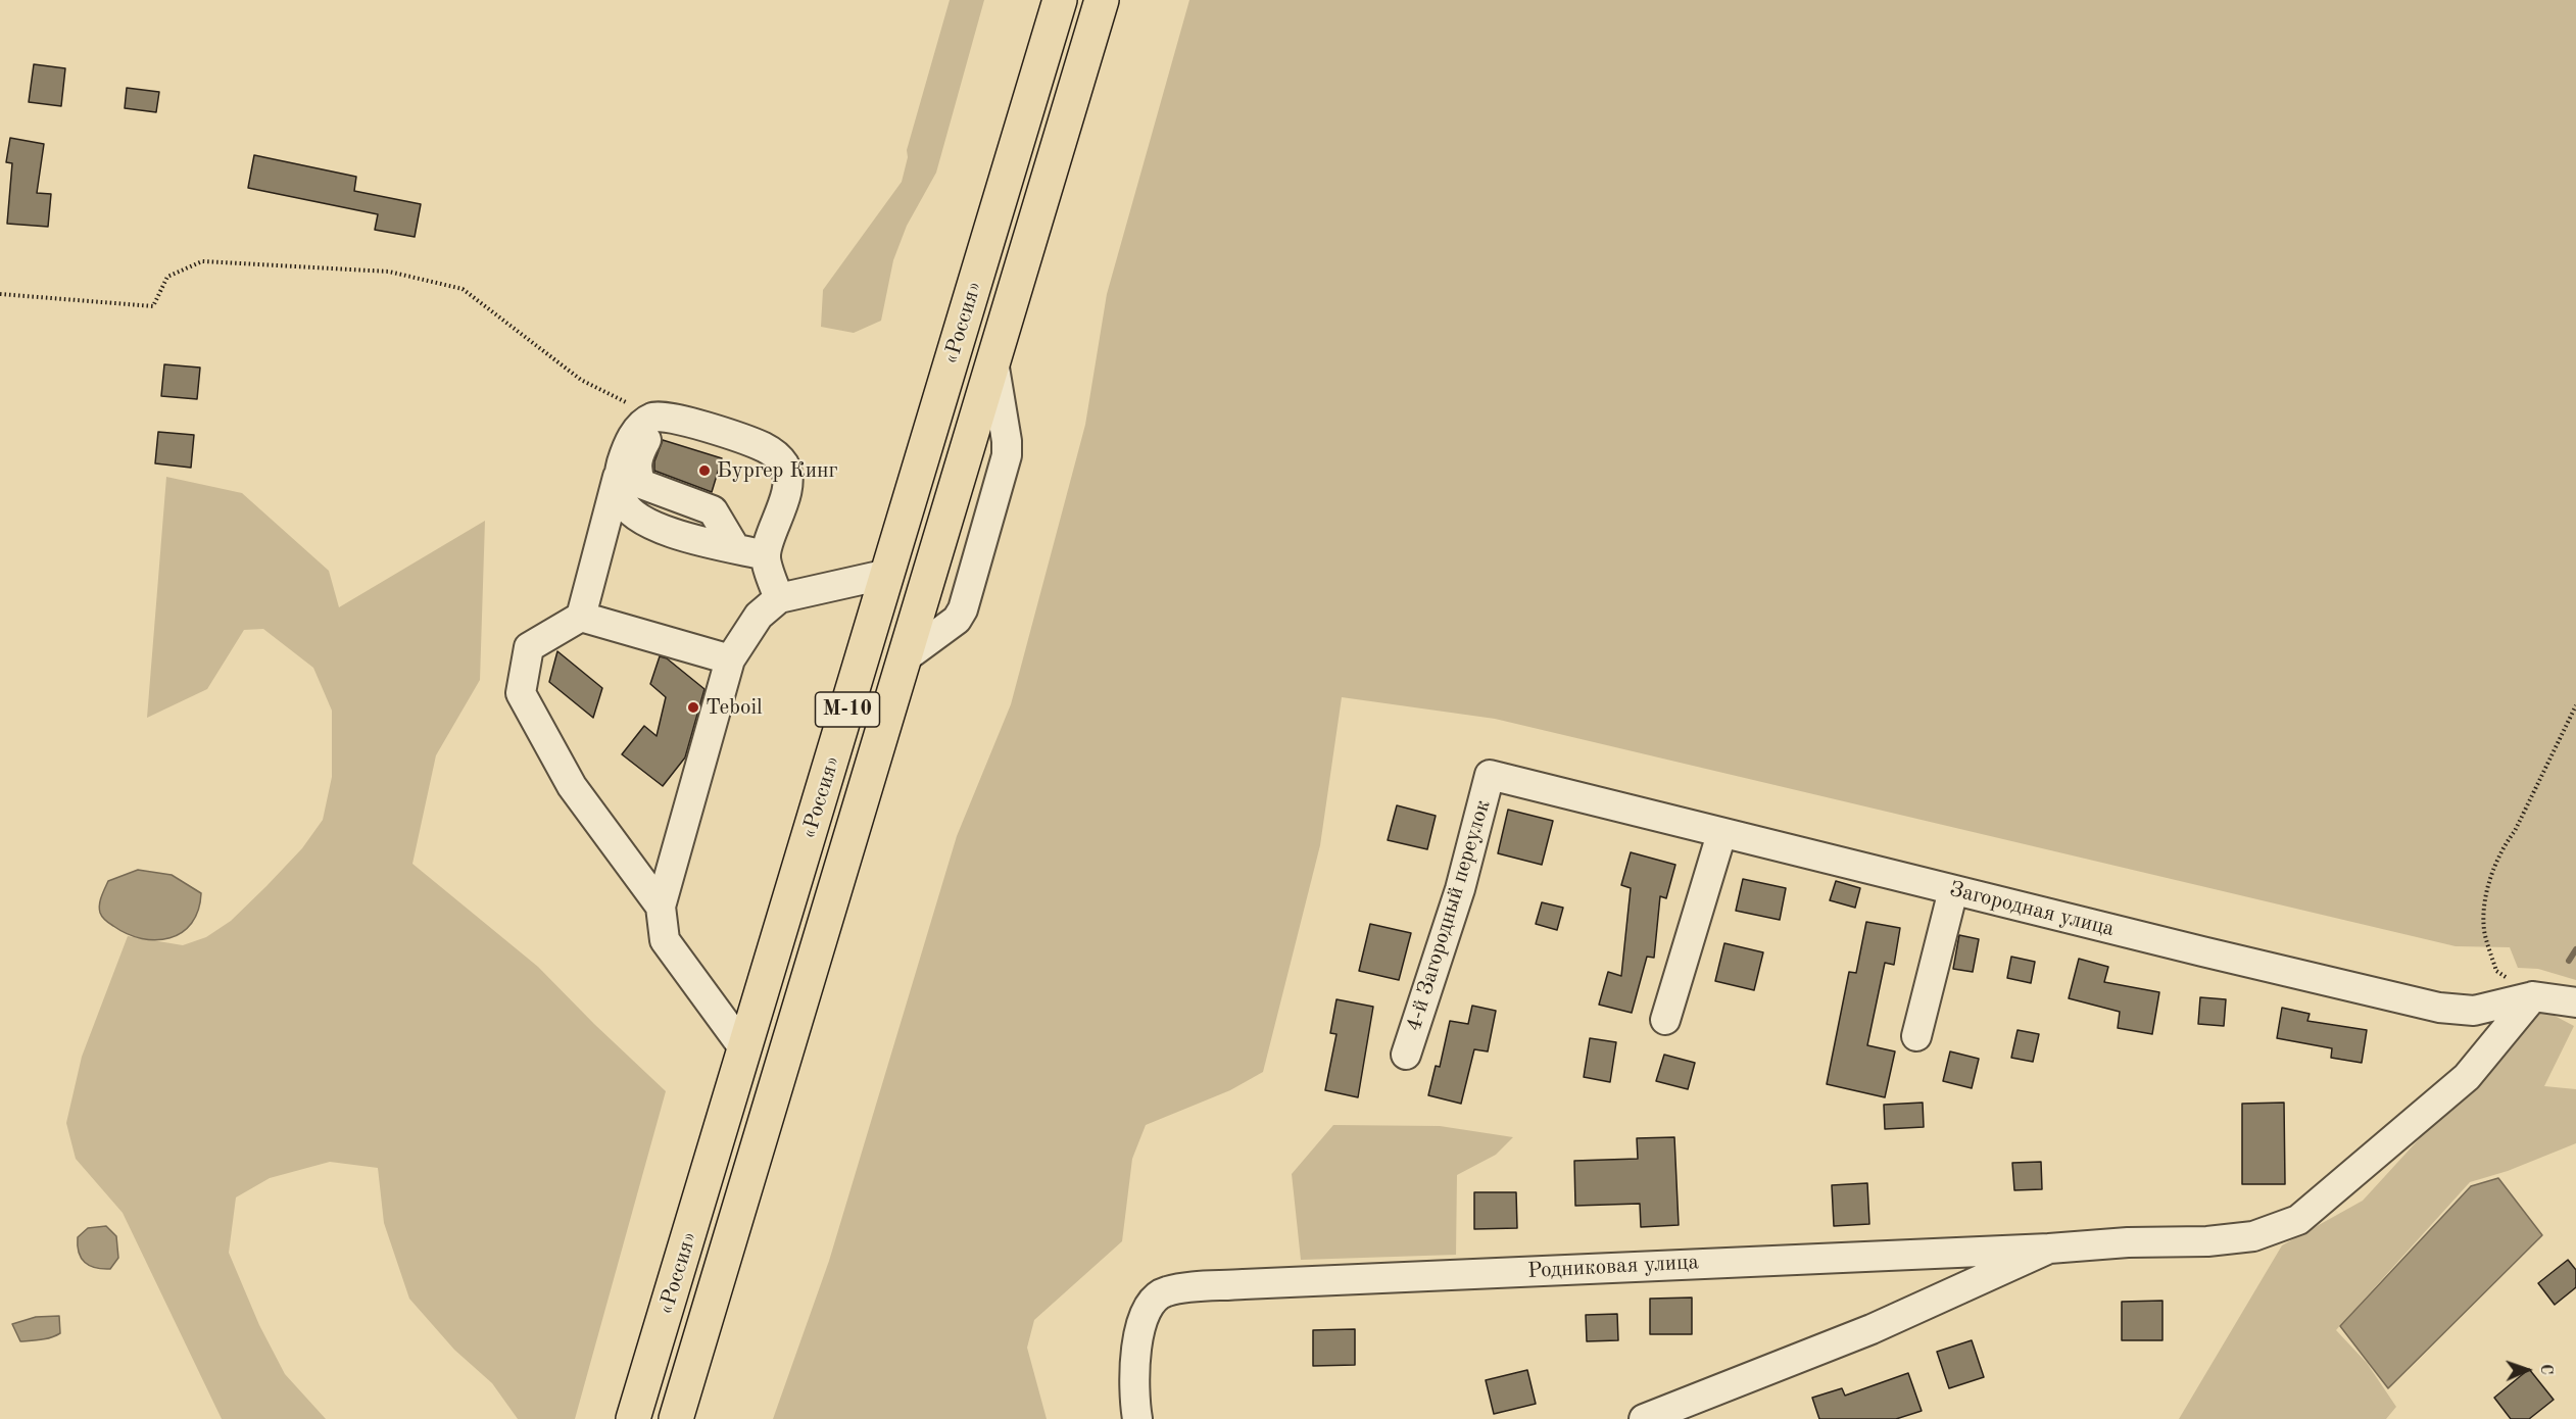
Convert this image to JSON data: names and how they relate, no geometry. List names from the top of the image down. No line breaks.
{"streets":{"highway":["«Россия»","М-10"],"street":["Загородная улица","4-й Загородный переулок","Родниковая улица"]},"crossings":[["Загородная улица","4-й Загородный переулок"],["Загородная улица","Родниковая улица"]],"places":["Бургер Кинг","Teboil"],"north":"right"}
